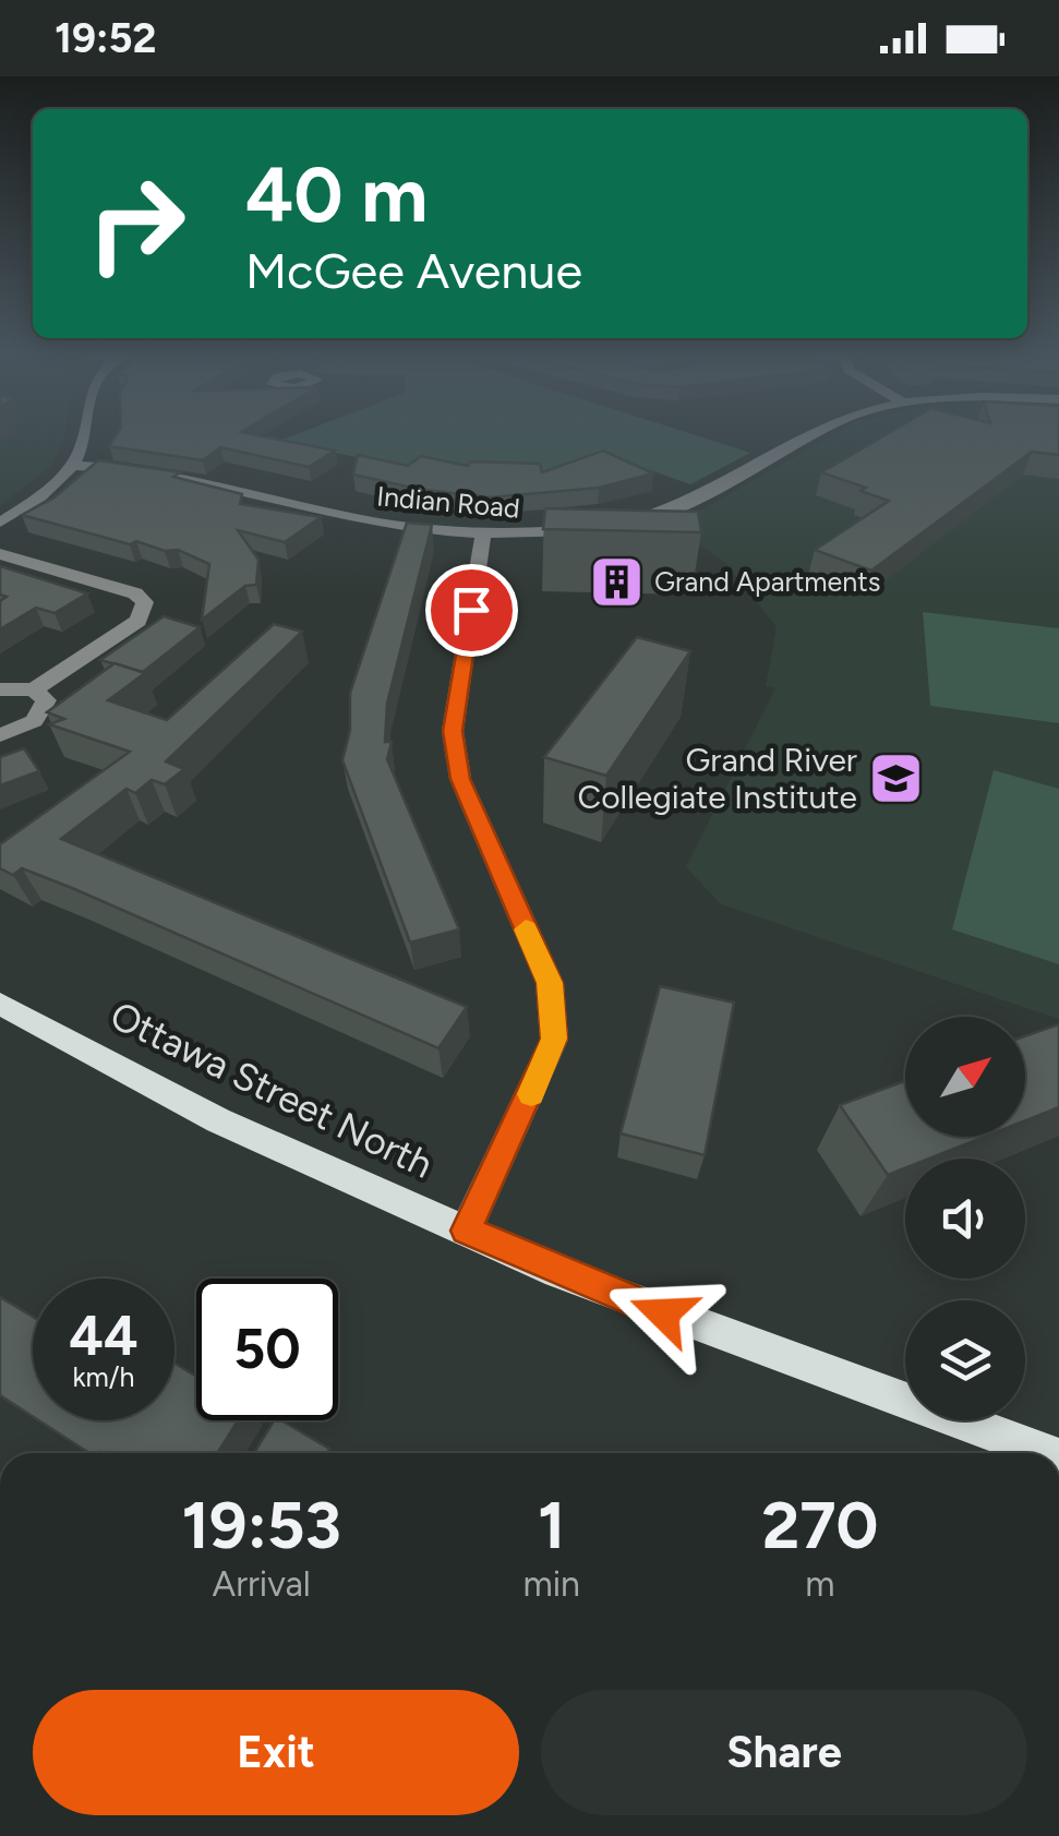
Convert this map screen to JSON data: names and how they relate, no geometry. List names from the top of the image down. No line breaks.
{"streets":{"main road":["Ottawa Street North"],"street":["Indian Road"]},"places":{"building":["Grand Apartments"],"school or university":["Grand River Collegiate Institute"]},"north":"top right","page":{"status":"19:52","turn":["40 m","McGee Avenue"],"speed":"44 km/h","limit":"50","eta":["19:53","Arrival","1","min","270","m"],"buttons":["Exit","Share"]}}
